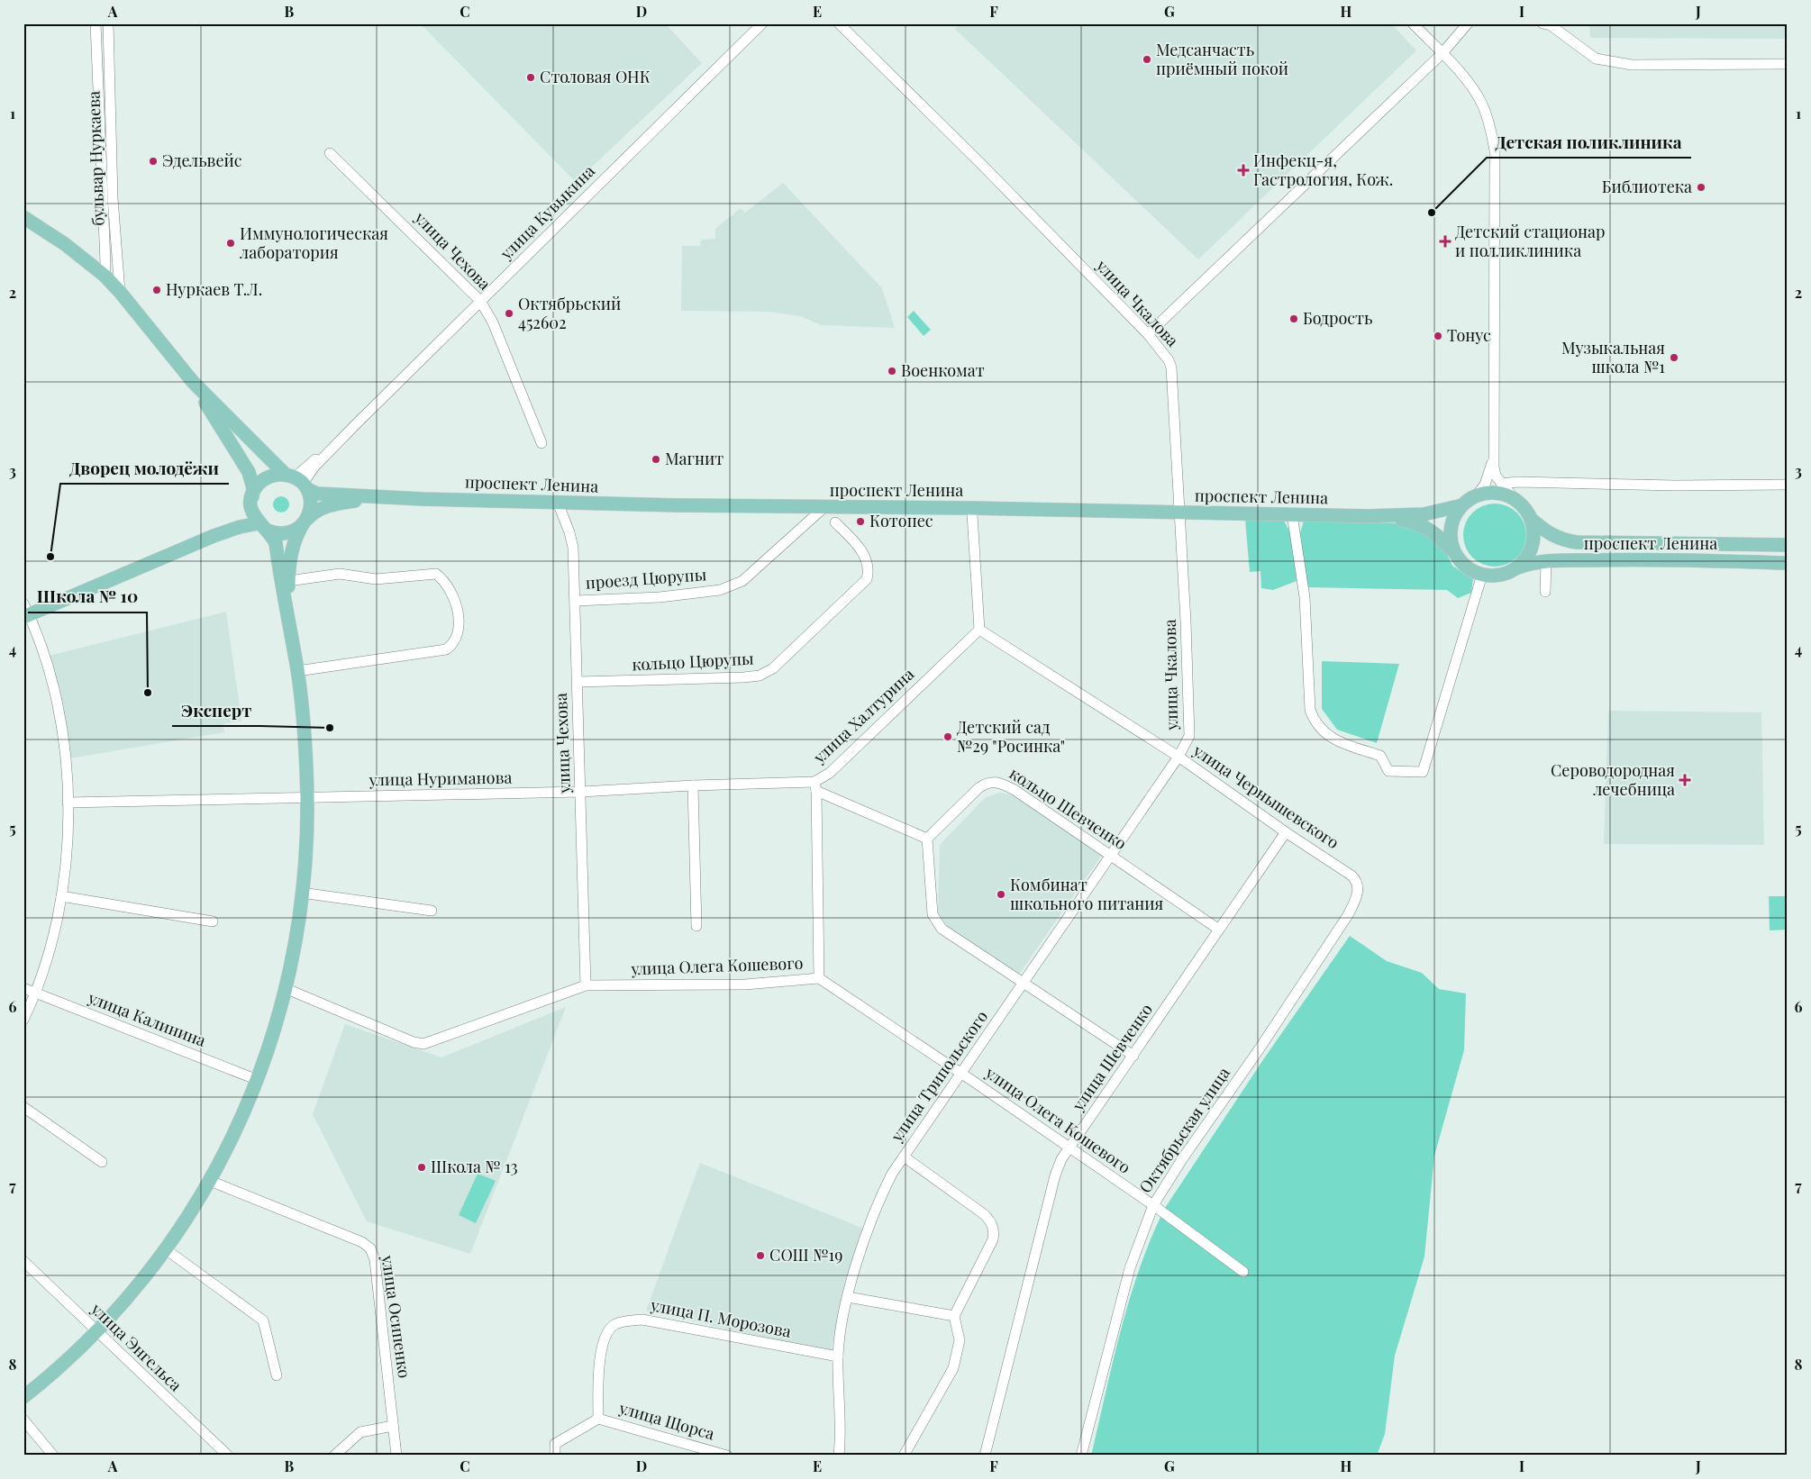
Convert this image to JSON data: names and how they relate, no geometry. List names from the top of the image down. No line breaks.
{"streets":{"main road":["проспект Ленина"],"street":["бульвар Нуркаева","улица Кувыкина","улица Чехова","улица Чкалова","проезд Цюрупы","кольцо Цюрупы","улица Халтурина","улица Нуриманова","улица Чернышевского","кольцо Шевченко","улица Олега Кошевого","улица Калинина","улица Шевченко","улица Трипольского","Октябрьская улица","улица Осипенко","улица П. Морозова","улица Энгельса","улица Щорса"]},"crossings":[["улица Кувыкина","улица Чехова"],["улица Кувыкина","проспект Ленина"],["улица Чехова","проспект Ленина"],["улица Чехова","проезд Цюрупы"],["улица Чехова","кольцо Цюрупы"],["улица Чехова","улица Нуриманова"],["улица Чехова","улица Олега Кошевого"],["улица Чкалова","проспект Ленина"],["улица Чкалова","улица Чернышевского"],["улица Чкалова","улица Трипольского"],["проспект Ленина","проезд Цюрупы"],["улица Халтурина","улица Нуриманова"],["улица Халтурина","улица Чернышевского"],["улица Чернышевского","улица Шевченко"],["улица Чернышевского","улица Трипольского"],["улица Чернышевского","Октябрьская улица"],["кольцо Шевченко","улица Шевченко"],["кольцо Шевченко","улица Трипольского"],["улица Олега Кошевого","улица Шевченко"],["улица Олега Кошевого","улица Трипольского"],["улица Олега Кошевого","Октябрьская улица"],["улица Трипольского","улица П. Морозова"],["улица П. Морозова","улица Щорса"]],"places":{"other":["Медсанчасть приёмный покой","Столовая ОНК","Эдельвейс","Библиотека","Детская поликлиника","Иммунологическая лаборатория","Нуркаев Т.Л.","Октябрьский 452602","Бодрость","Тонус","Музыкальная школа №1","Военкомат","Магнит","Котопес","Дворец молодёжи","Школа № 10","Эксперт","Детский сад №29 \"Росинка\"","Комбинат школьного питания","Школа № 13","СОШ №19"],"health":["Инфекц-я, Гастрология, Кож.","Детский стационар и полликлиника","Сероводородная лечебница"]},"grid":{"columns":["A","B","C","D","E","F","G","H","I","J"],"rows":["1","2","3","4","5","6","7","8"]}}
